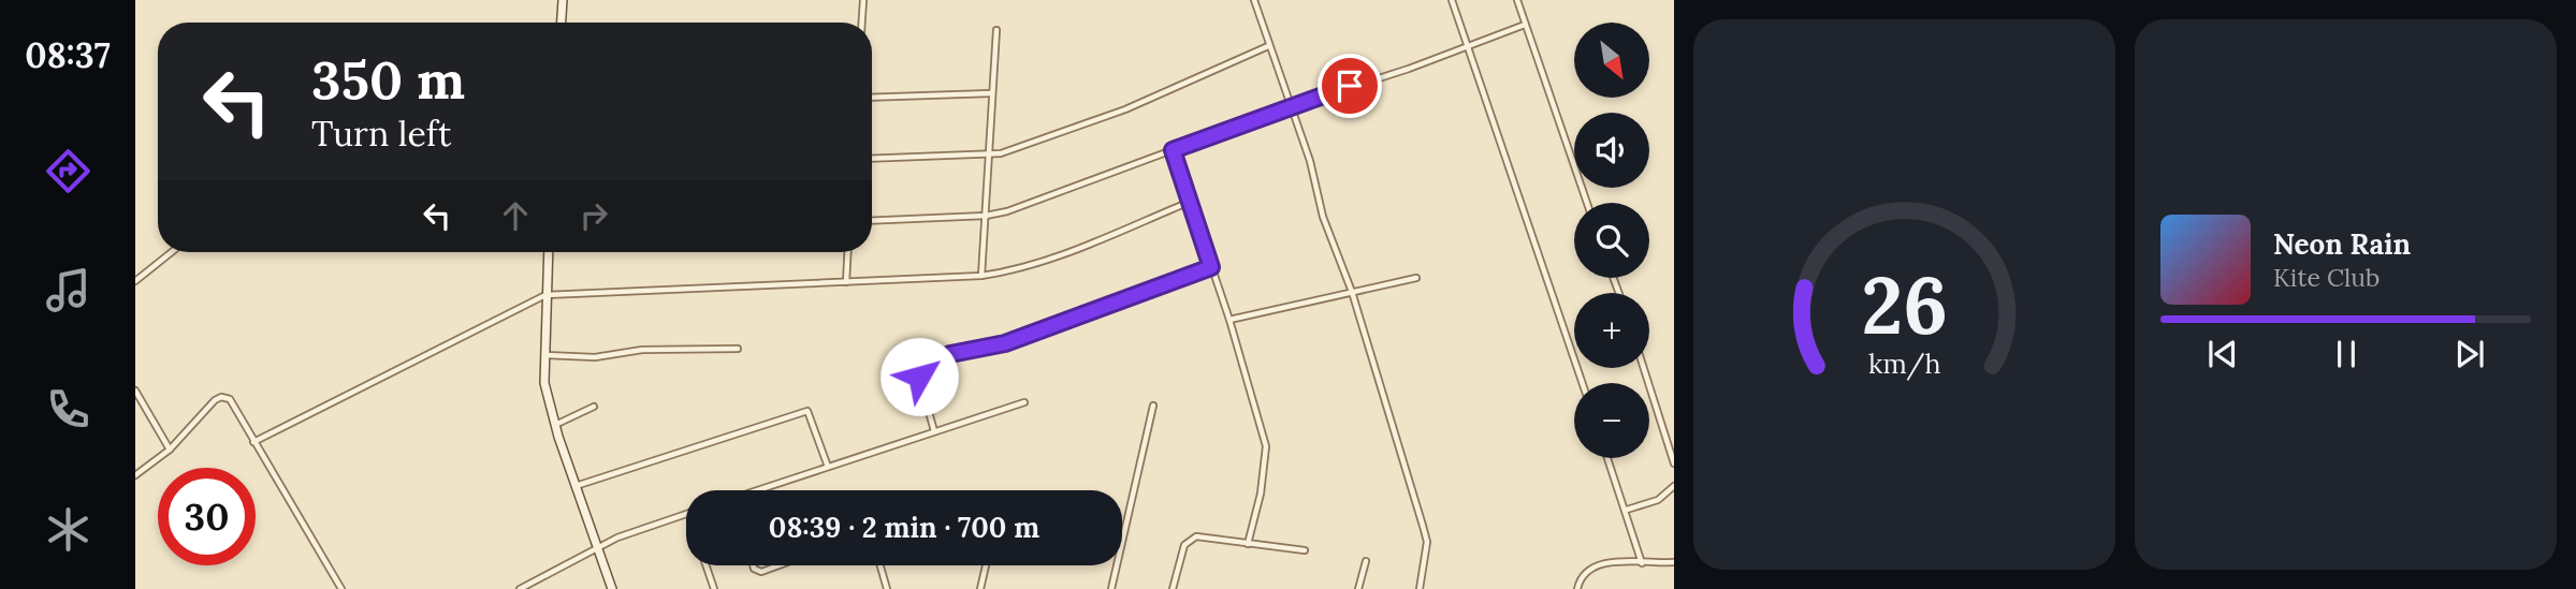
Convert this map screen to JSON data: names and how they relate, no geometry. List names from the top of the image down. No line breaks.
{"north":"bottom right","page":{"tabs":"08:37","map_buttons":["+","−"],"turn":["350 m","Turn left"],"song":["Neon Rain","Kite Club"],"limit":"30","trip":"08:39 · 2 min · 700 m","gauge":["26","km/h"]}}
